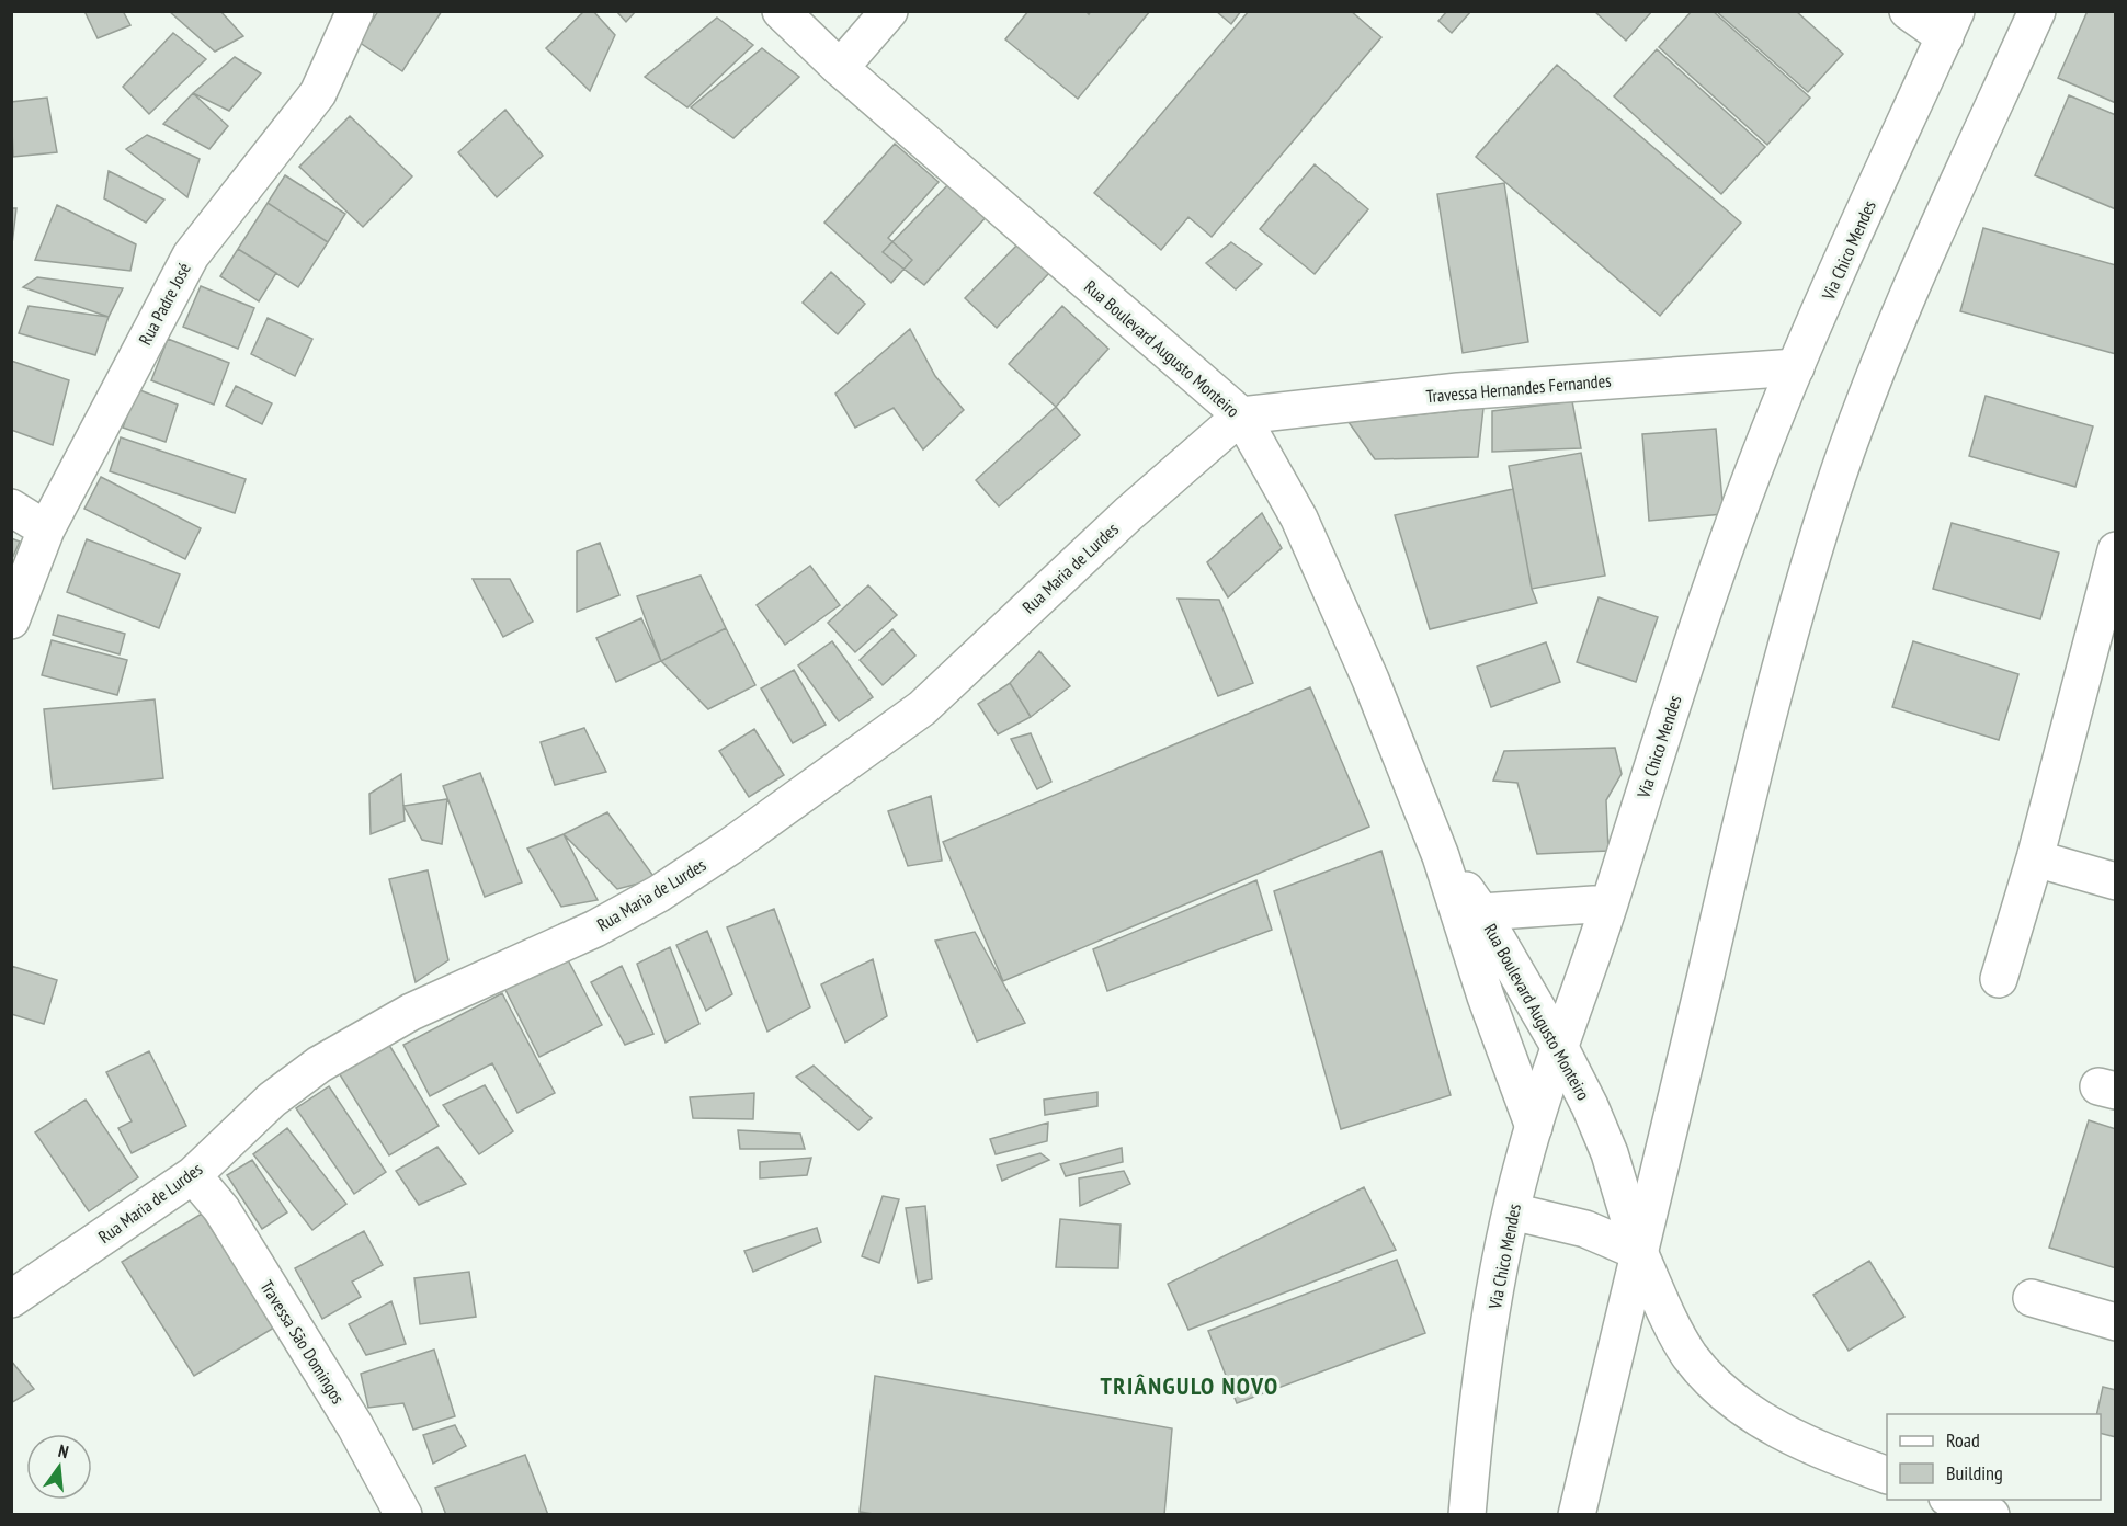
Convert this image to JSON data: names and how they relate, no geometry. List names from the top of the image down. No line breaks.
{"streets":{"street":["Via Chico Mendes","Rua Padre José","Rua Boulevard Augusto Monteiro","Travessa Hernandes Fernandes","Rua Maria de Lurdes","Travessa São Domingos"]},"crossings":[["Via Chico Mendes","Rua Boulevard Augusto Monteiro"],["Via Chico Mendes","Travessa Hernandes Fernandes"],["Rua Boulevard Augusto Monteiro","Travessa Hernandes Fernandes"],["Rua Boulevard Augusto Monteiro","Rua Maria de Lurdes"],["Travessa Hernandes Fernandes","Rua Maria de Lurdes"],["Rua Maria de Lurdes","Travessa São Domingos"]],"districts":["TRIÂNGULO NOVO"],"legend":["Road","Building"],"north":"top"}
